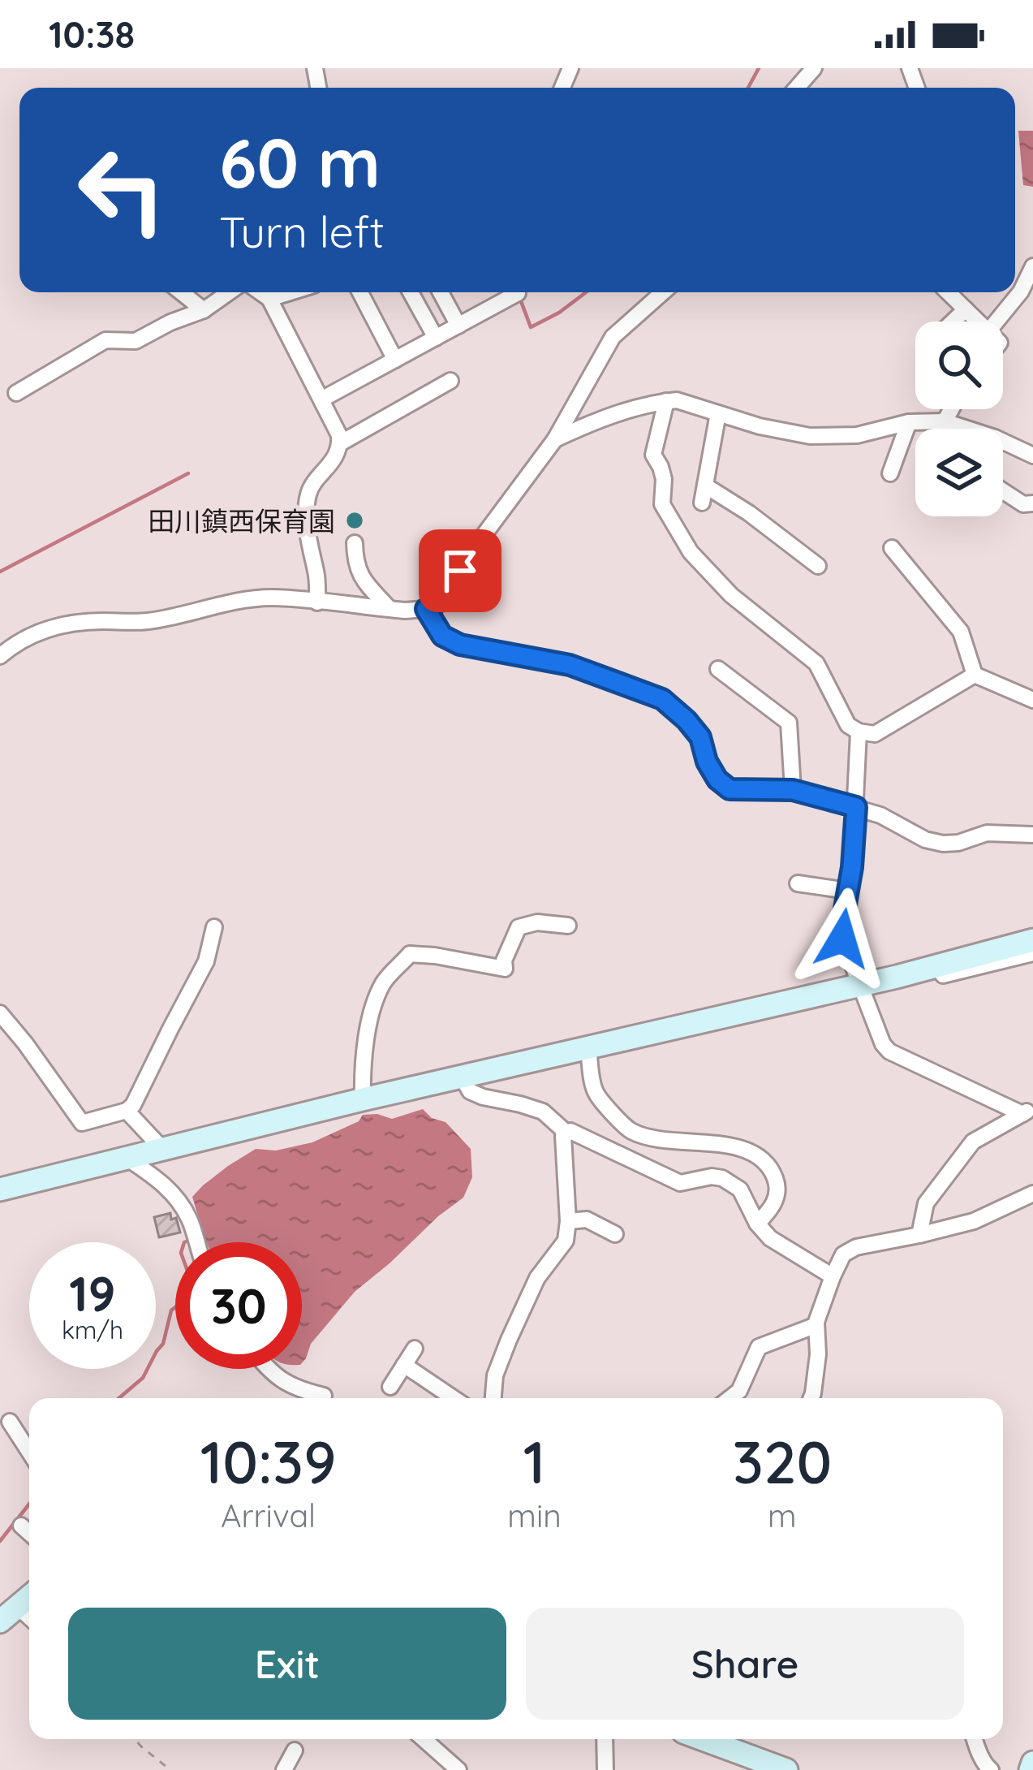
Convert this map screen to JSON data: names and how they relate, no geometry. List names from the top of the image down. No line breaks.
{"places":["田川鎮西保育園"],"page":{"status":"10:38","turn":["60 m","Turn left"],"speed":"19 km/h","limit":"30","eta":["10:39","Arrival","1","min","320","m"],"buttons":["Exit","Share"]}}
